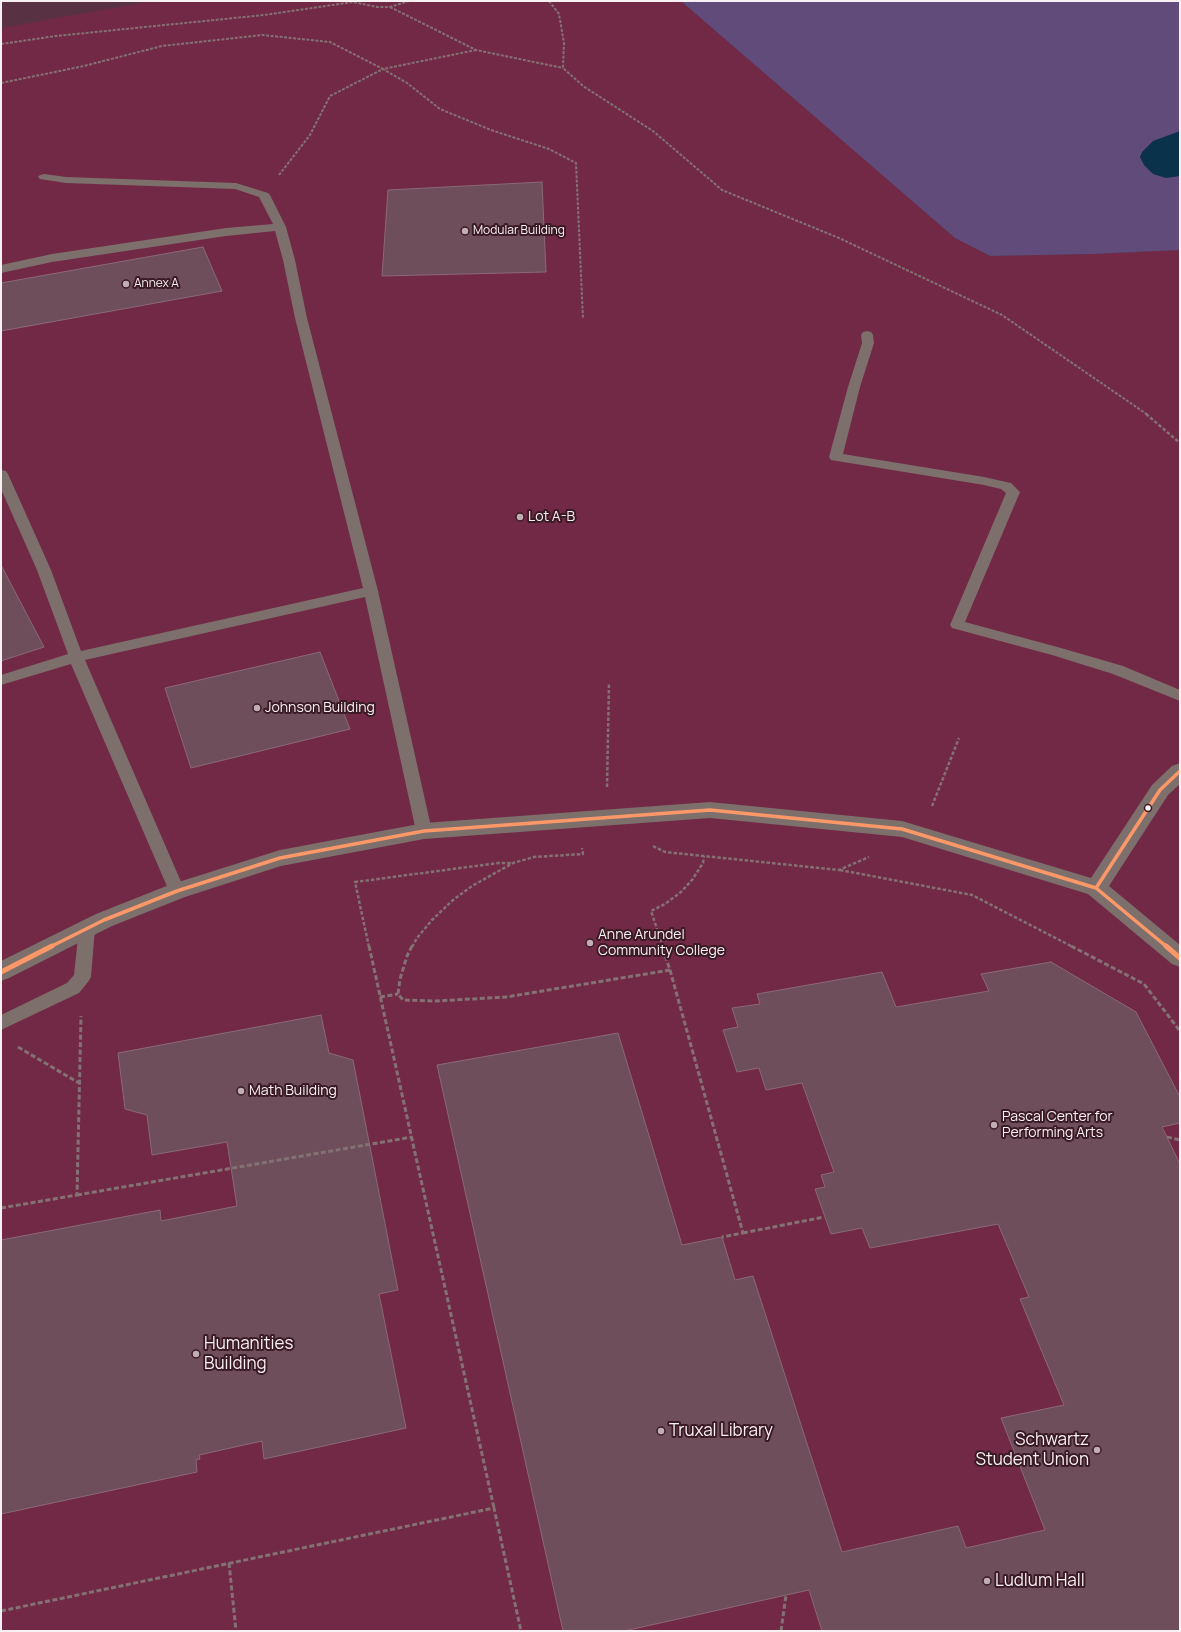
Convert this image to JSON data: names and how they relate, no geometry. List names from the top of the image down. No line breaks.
{"places":["Modular Building","Annex A","Lot A-B","Johnson Building","Anne Arundel Community College","Math Building","Pascal Center for Performing Arts","Humanities Building","Truxal Library","Schwartz Student Union","Ludlum Hall"]}
